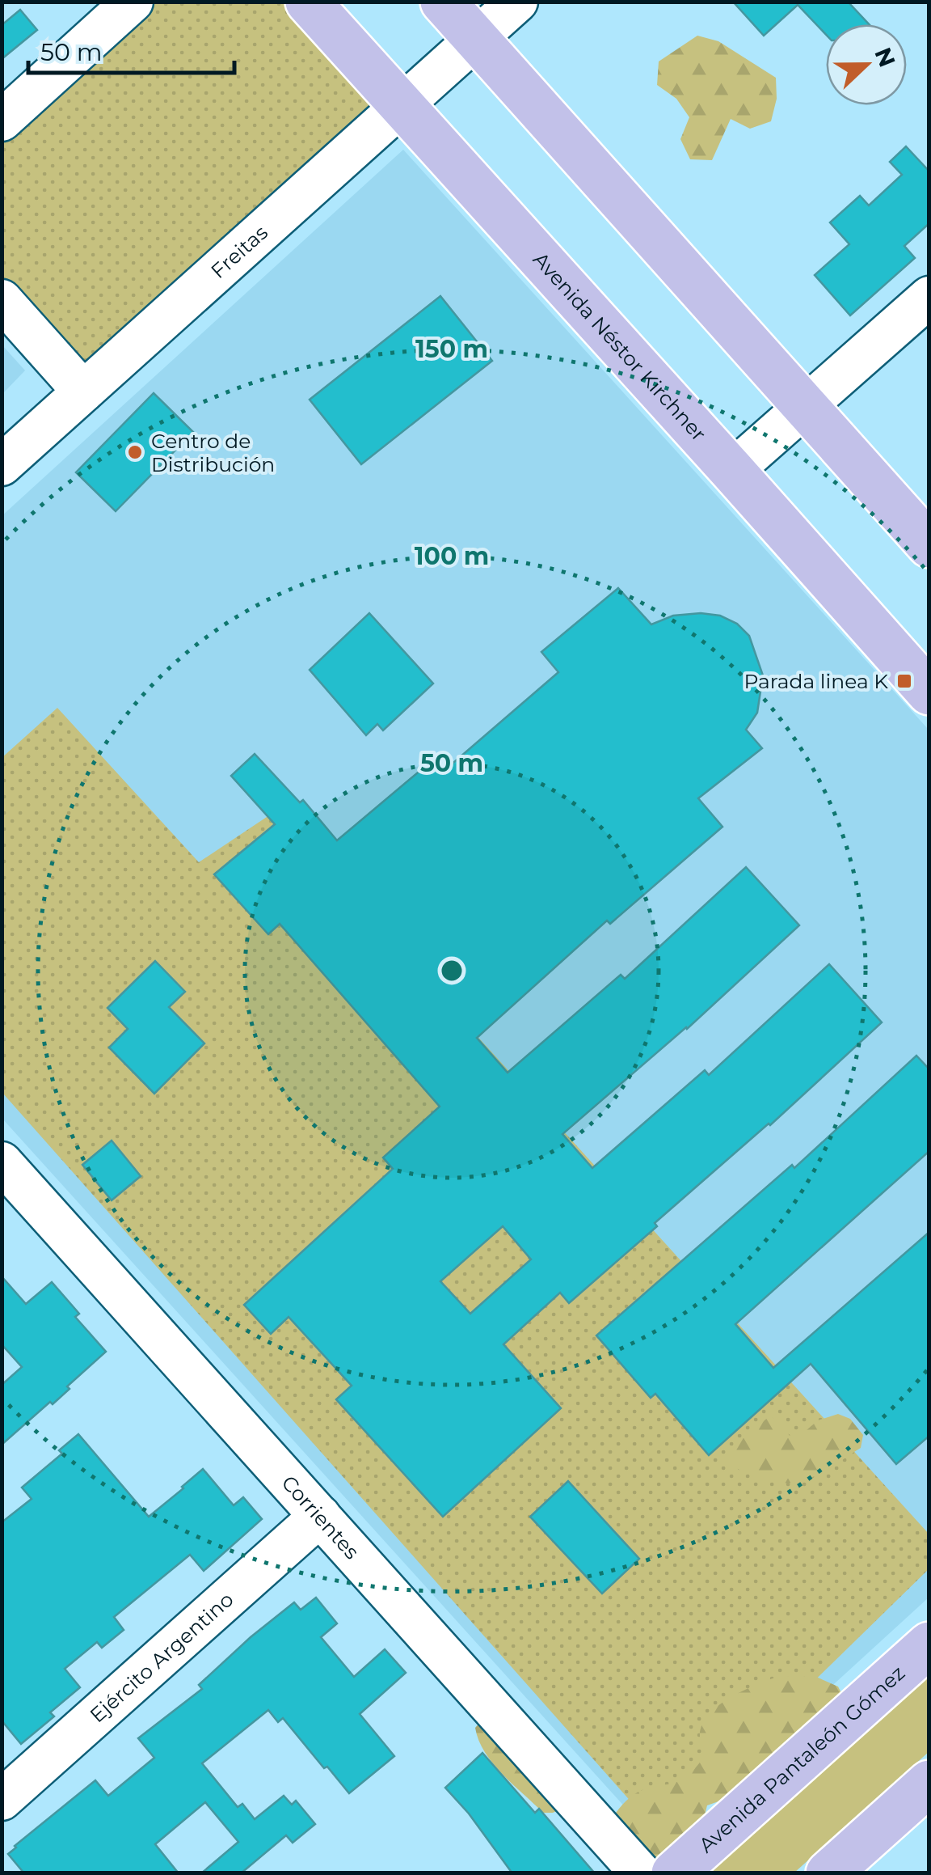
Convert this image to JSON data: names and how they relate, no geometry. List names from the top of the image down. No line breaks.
{"streets":{"main road":["Avenida Néstor Kirchner","Avenida Pantaleón Gómez"],"street":["Freitas","Corrientes","Ejército Argentino"]},"crossings":[["Freitas","Avenida Néstor Kirchner"],["Corrientes","Ejército Argentino"]],"places":{"other":["Centro de Distribución"],"transit":["Parada linea K"]},"scale_bar":"50 m","north":"right","rings":["150 m","100 m","50 m"]}
